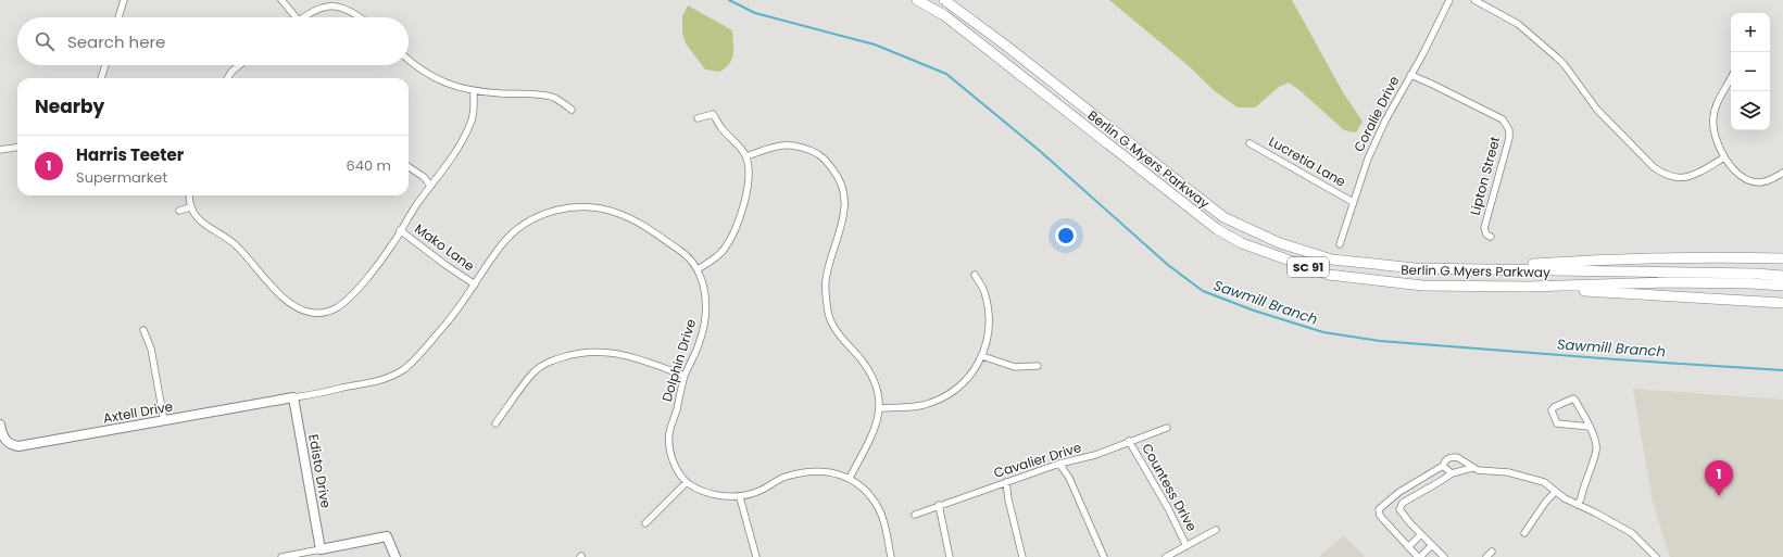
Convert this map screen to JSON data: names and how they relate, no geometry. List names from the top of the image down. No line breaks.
{"streets":{"main road":["Berlin G Myers Parkway","SC 91"],"street":["Coralie Drive","Lucretia Lane","Lipton Street","Mako Lane","Dolphin Drive","Axtell Drive","Cavalier Drive","Edisto Drive","Countess Drive"]},"crossings":[["Coralie Drive","Lucretia Lane"],["Coralie Drive","Lipton Street"],["Mako Lane","Dolphin Drive"],["Dolphin Drive","Axtell Drive"],["Dolphin Drive","Edisto Drive"],["Axtell Drive","Edisto Drive"],["Cavalier Drive","Countess Drive"]],"water":["Sawmill Branch"],"page":{"map_buttons":["+","−"],"search":"Search here","heading":"Nearby","list":[{"mark":"1","name":"Harris Teeter","note":"Supermarket","value":"640 m"}],"pins":"1"}}
